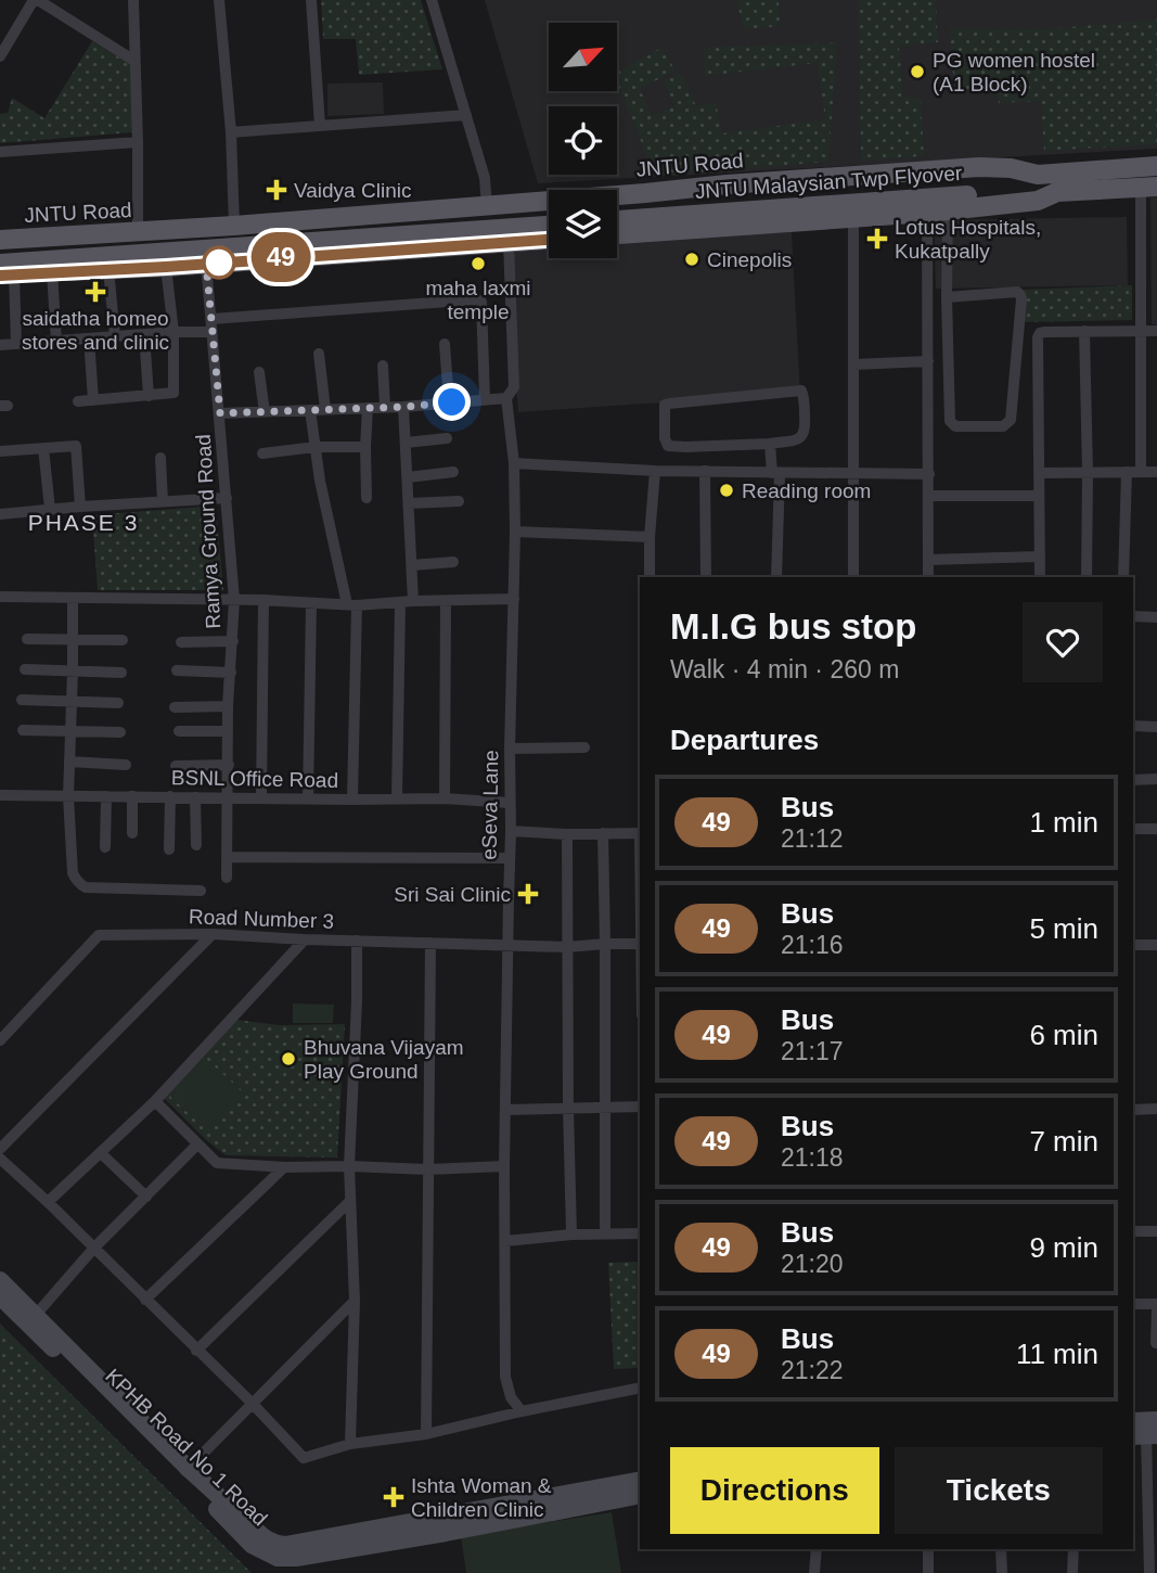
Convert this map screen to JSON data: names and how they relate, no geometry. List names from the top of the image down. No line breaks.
{"streets":{"main road":["JNTU Road","JNTU Malaysian Twp Flyover","KPHB Road No 1 Road"],"street":["Ramya Ground Road","BSNL Office Road","eSeva Lane","Road Number 3"]},"crossings":[["JNTU Road","JNTU Malaysian Twp Flyover"],["Ramya Ground Road","BSNL Office Road"],["BSNL Office Road","eSeva Lane"],["eSeva Lane","Road Number 3"]],"districts":["PHASE 3"],"places":{"other":["PG women hostel (A1 Block)","Cinepolis","maha laxmi temple","Reading room","Bhuvana Vijayam Play Ground"],"health":["Vaidya Clinic","Lotus Hospitals, Kukatpally","saidatha homeo stores and clinic","Sri Sai Clinic","Ishta Woman & Children Clinic"]},"lines":["bus line 49"],"north":"top right","page":{"on_map":"49","heading":[["M.I.G bus stop","Walk · 4 min · 260 m"],"Departures"],"list":[{"mark":"49","name":"Bus","note":"21:12","value":"1 min"},{"mark":"49","name":"Bus","note":"21:16","value":"5 min"},{"mark":"49","name":"Bus","note":"21:17","value":"6 min"},{"mark":"49","name":"Bus","note":"21:18","value":"7 min"},{"mark":"49","name":"Bus","note":"21:20","value":"9 min"},{"mark":"49","name":"Bus","note":"21:22","value":"11 min"}],"buttons":["Directions","Tickets"]}}
